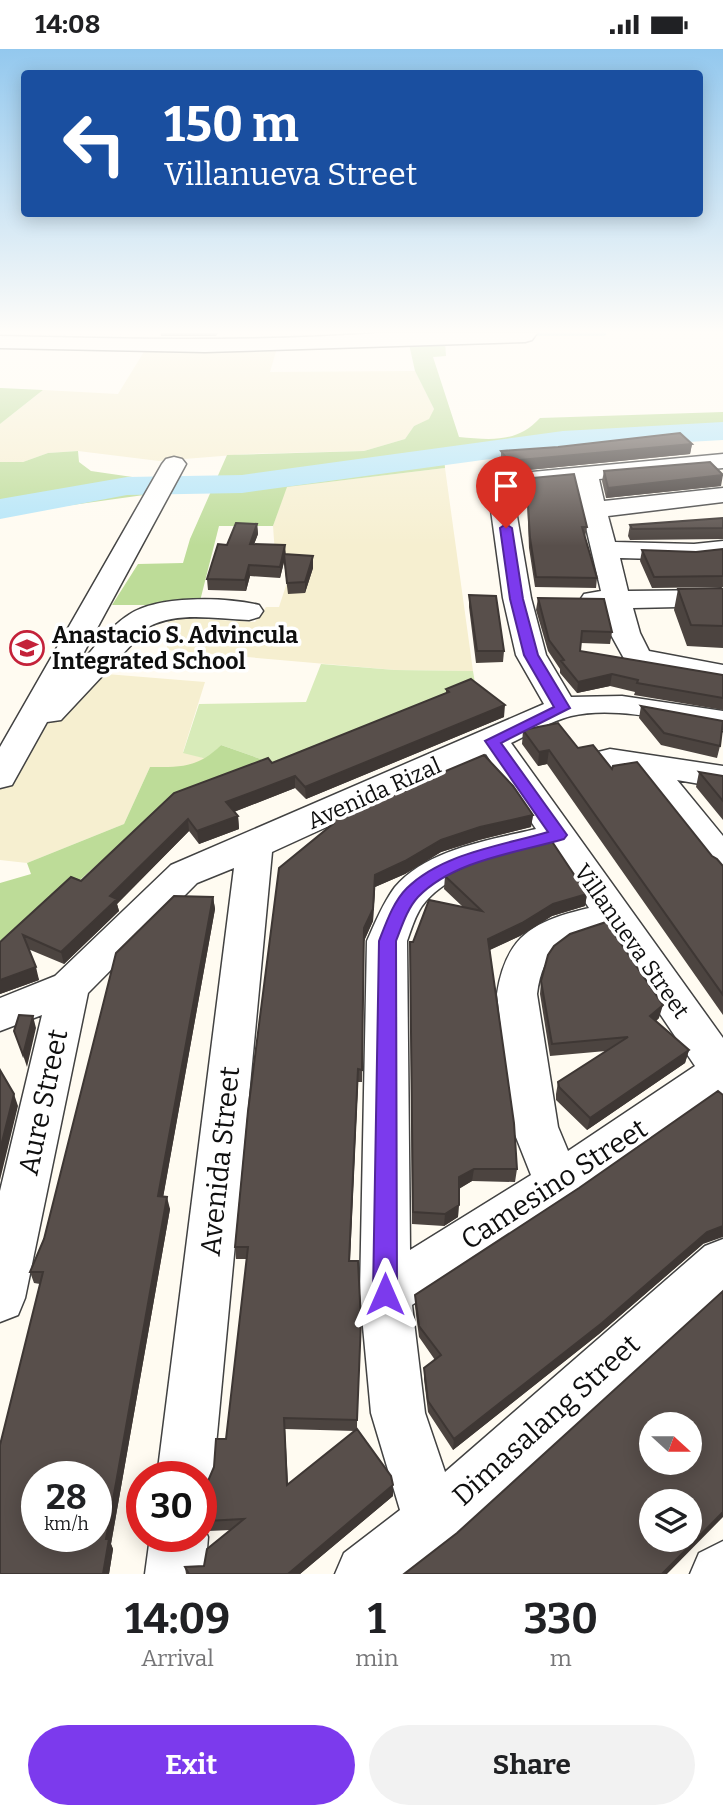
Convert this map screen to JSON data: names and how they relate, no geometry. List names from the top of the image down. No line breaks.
{"streets":{"street":["Avenida Rizal","Villanueva Street","Aure Street","Avenida Street","Camesino Street","Dimasalang Street"]},"crossings":[["Avenida Rizal","Villanueva Street"],["Avenida Rizal","Aure Street"],["Avenida Rizal","Avenida Street"],["Villanueva Street","Camesino Street"]],"places":{"school or university":["Anastacio S. Advincula Integrated School"]},"north":"right","page":{"status":"14:08","turn":["150 m","Villanueva Street"],"speed":"28 km/h","limit":"30","eta":["14:09","Arrival","1","min","330","m"],"buttons":["Exit","Share"]}}
